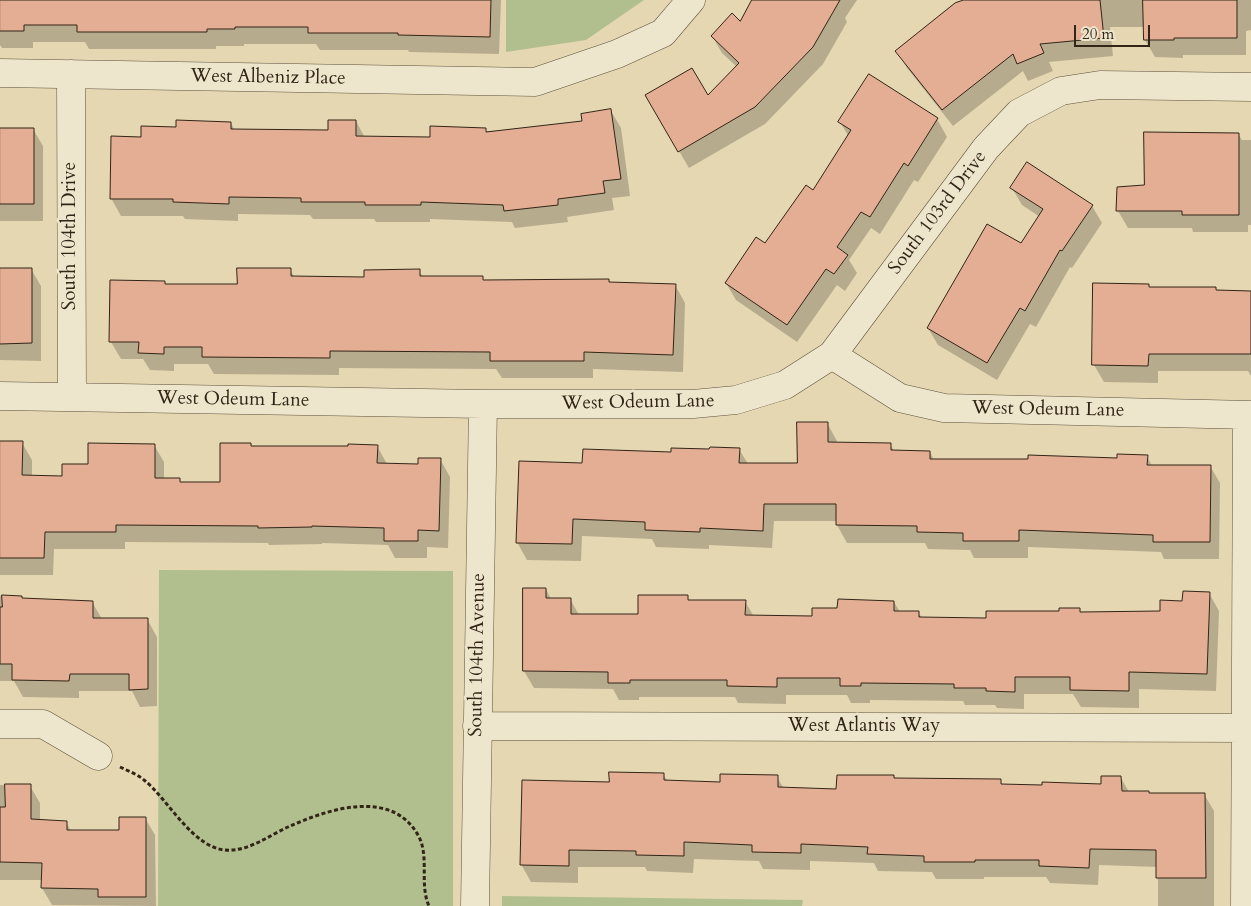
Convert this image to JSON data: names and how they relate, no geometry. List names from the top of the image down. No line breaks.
{"streets":{"street":["West Albeniz Place","South 103rd Drive","South 104th Drive","West Odeum Lane","South 104th Avenue","West Atlantis Way"]},"crossings":[["West Albeniz Place","South 104th Drive"],["South 103rd Drive","West Odeum Lane"],["South 104th Drive","West Odeum Lane"],["West Odeum Lane","South 104th Avenue"],["South 104th Avenue","West Atlantis Way"]],"scale_bar":"20 m"}
